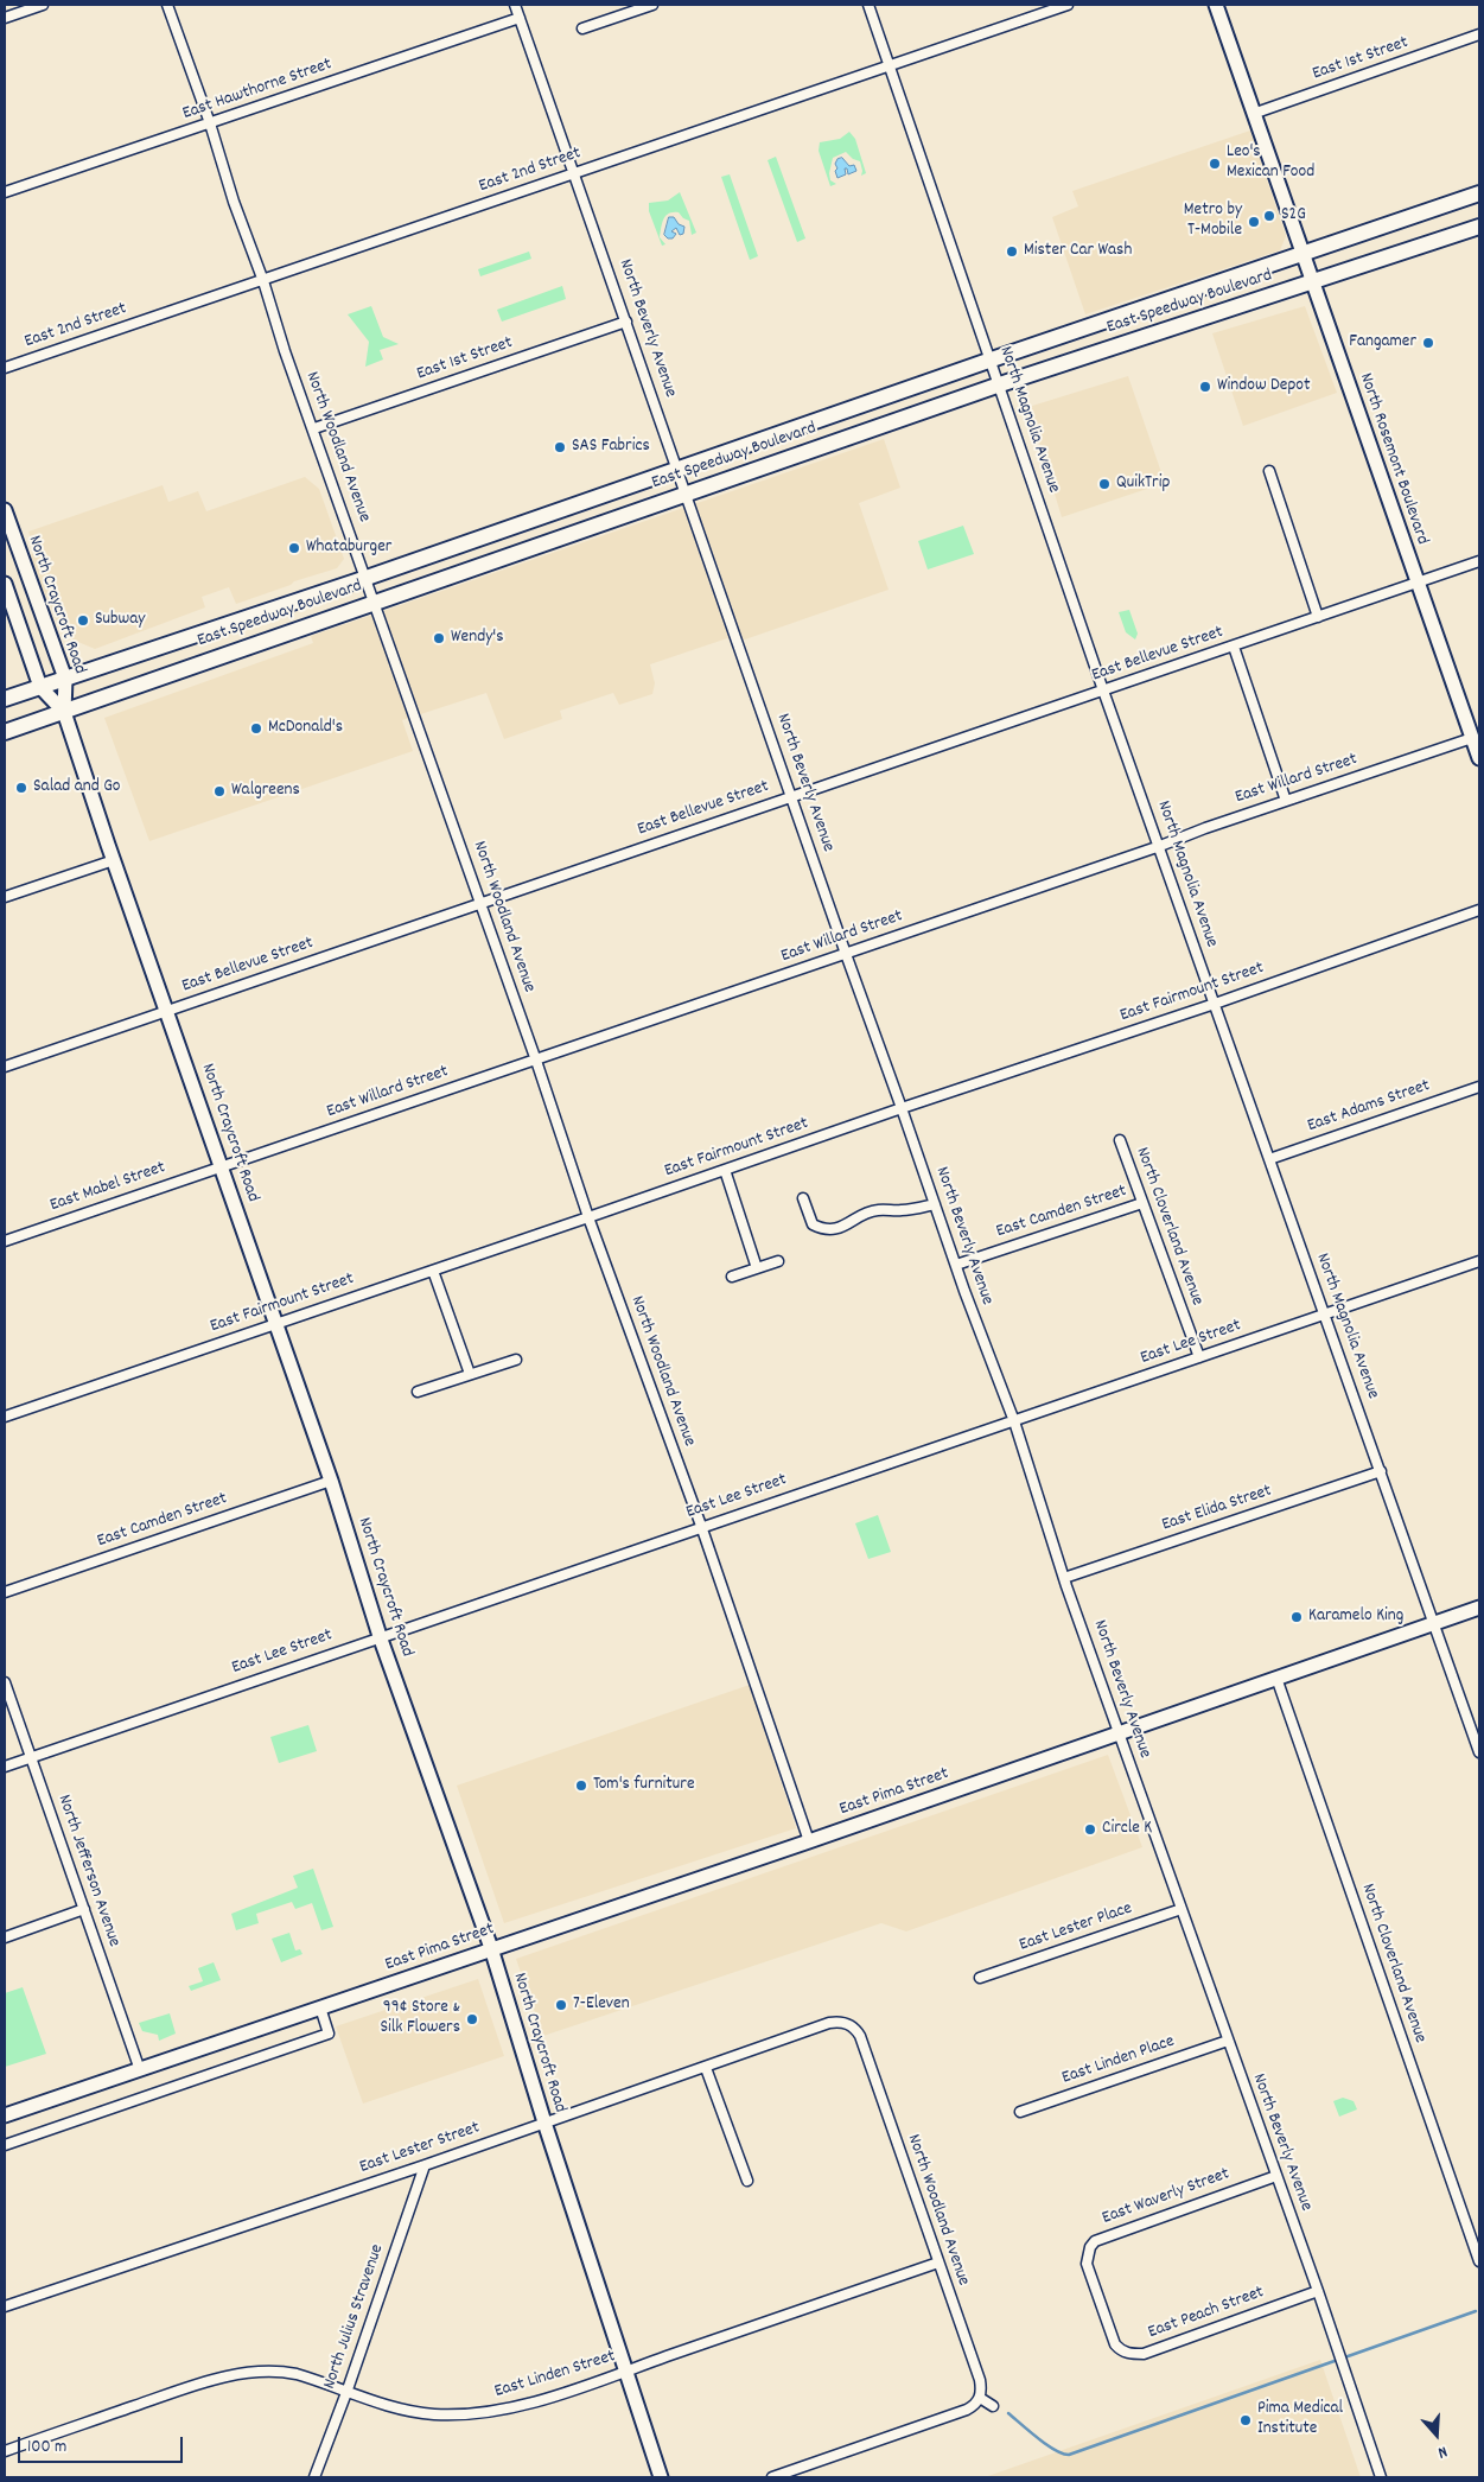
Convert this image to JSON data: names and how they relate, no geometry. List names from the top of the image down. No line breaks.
{"streets":{"main road":["East Speedway Boulevard"],"street":["East 1st Street","East Hawthorne Street","East 2nd Street","North Beverly Avenue","North Magnolia Avenue","North Woodland Avenue","North Rosemont Boulevard","North Craycroft Road","East Bellevue Street","East Willard Street","East Fairmount Street","East Adams Street","East Mabel Street","East Camden Street","North Cloverland Avenue","East Lee Street","East Elida Street","East Pima Street","North Jefferson Avenue","East Lester Place","East Linden Place","East Lester Street","East Waverly Street","East Peach Street","North Julius Stravenue","East Linden Street"]},"crossings":[["East 1st Street","North Beverly Avenue"],["East 1st Street","North Woodland Avenue"],["East 1st Street","North Rosemont Boulevard"],["East Hawthorne Street","North Beverly Avenue"],["East Hawthorne Street","North Woodland Avenue"],["East 2nd Street","North Beverly Avenue"],["East 2nd Street","North Magnolia Avenue"],["East 2nd Street","North Woodland Avenue"],["East Speedway Boulevard","North Beverly Avenue"],["East Speedway Boulevard","North Magnolia Avenue"],["East Speedway Boulevard","North Woodland Avenue"],["East Speedway Boulevard","North Rosemont Boulevard"],["East Speedway Boulevard","North Craycroft Road"],["North Beverly Avenue","East Bellevue Street"],["North Beverly Avenue","East Willard Street"],["North Beverly Avenue","East Fairmount Street"],["North Beverly Avenue","East Camden Street"],["North Beverly Avenue","East Lee Street"],["North Beverly Avenue","East Elida Street"],["North Beverly Avenue","East Pima Street"],["North Beverly Avenue","East Lester Place"],["North Beverly Avenue","East Linden Place"],["North Beverly Avenue","East Waverly Street"],["North Beverly Avenue","East Peach Street"],["North Magnolia Avenue","East Bellevue Street"],["North Magnolia Avenue","East Willard Street"],["North Magnolia Avenue","East Fairmount Street"],["North Magnolia Avenue","East Adams Street"],["North Magnolia Avenue","East Lee Street"],["North Magnolia Avenue","East Elida Street"],["North Magnolia Avenue","East Pima Street"],["North Woodland Avenue","East Bellevue Street"],["North Woodland Avenue","East Willard Street"],["North Woodland Avenue","East Fairmount Street"],["North Woodland Avenue","East Lee Street"],["North Woodland Avenue","East Pima Street"],["North Woodland Avenue","East Lester Street"],["North Woodland Avenue","East Linden Street"],["North Rosemont Boulevard","East Bellevue Street"],["North Rosemont Boulevard","East Willard Street"],["North Craycroft Road","East Bellevue Street"],["North Craycroft Road","East Willard Street"],["North Craycroft Road","East Fairmount Street"],["North Craycroft Road","East Mabel Street"],["North Craycroft Road","East Camden Street"],["North Craycroft Road","East Lee Street"],["North Craycroft Road","East Pima Street"],["North Craycroft Road","East Lester Street"],["North Craycroft Road","East Linden Street"],["East Willard Street","East Mabel Street"],["East Camden Street","North Cloverland Avenue"],["North Cloverland Avenue","East Lee Street"],["North Cloverland Avenue","East Pima Street"],["East Lee Street","North Jefferson Avenue"],["East Pima Street","North Jefferson Avenue"],["East Lester Street","North Julius Stravenue"],["East Waverly Street","East Peach Street"],["North Julius Stravenue","East Linden Street"]],"places":["Leo's Mexican Food","S2G","Metro by T-Mobile","Mister Car Wash","Fangamer","Window Depot","SAS Fabrics","QuikTrip","Whataburger","Subway","Wendy's","McDonald's","Salad and Go","Walgreens","Karamelo King","Tom's furniture","Circle K","7-Eleven","99¢ Store & Silk Flowers","Pima Medical Institute"],"scale_bar":"100 m","north":"bottom"}
